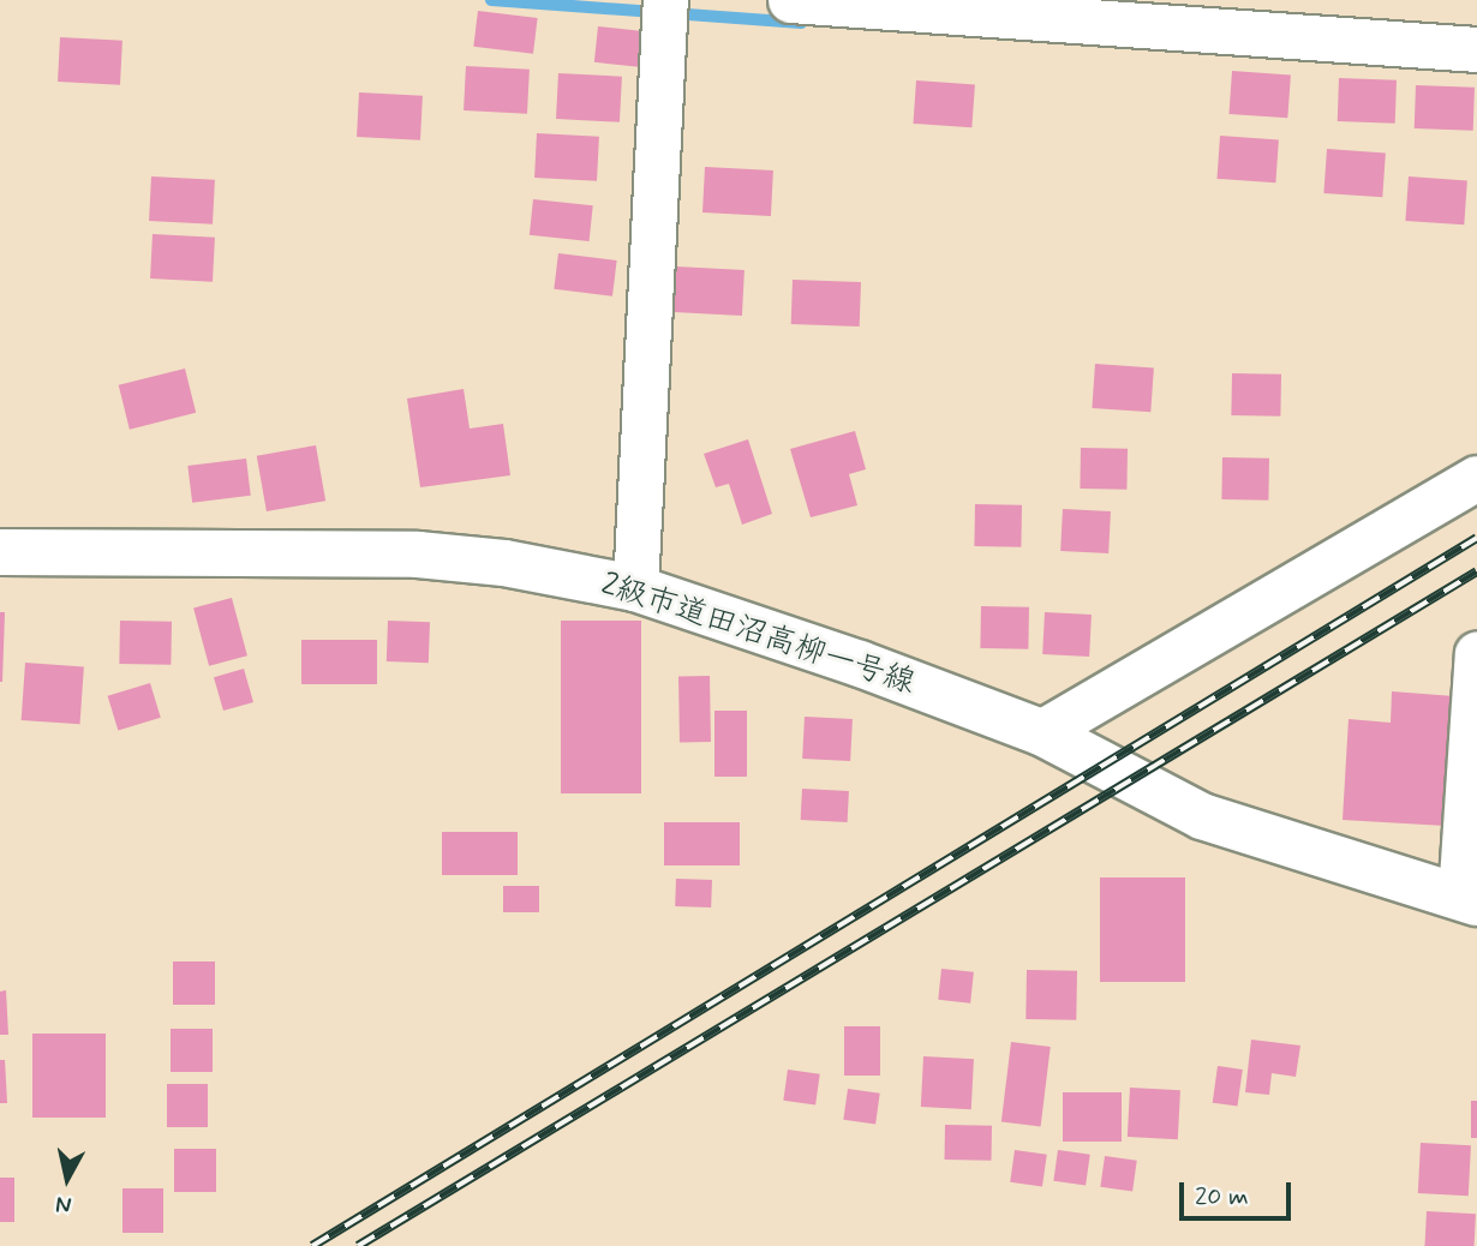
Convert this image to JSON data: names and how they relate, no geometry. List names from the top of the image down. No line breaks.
{"streets":{"street":["2級市道田沼高柳一号線"]},"scale_bar":"20 m","north":"bottom"}
